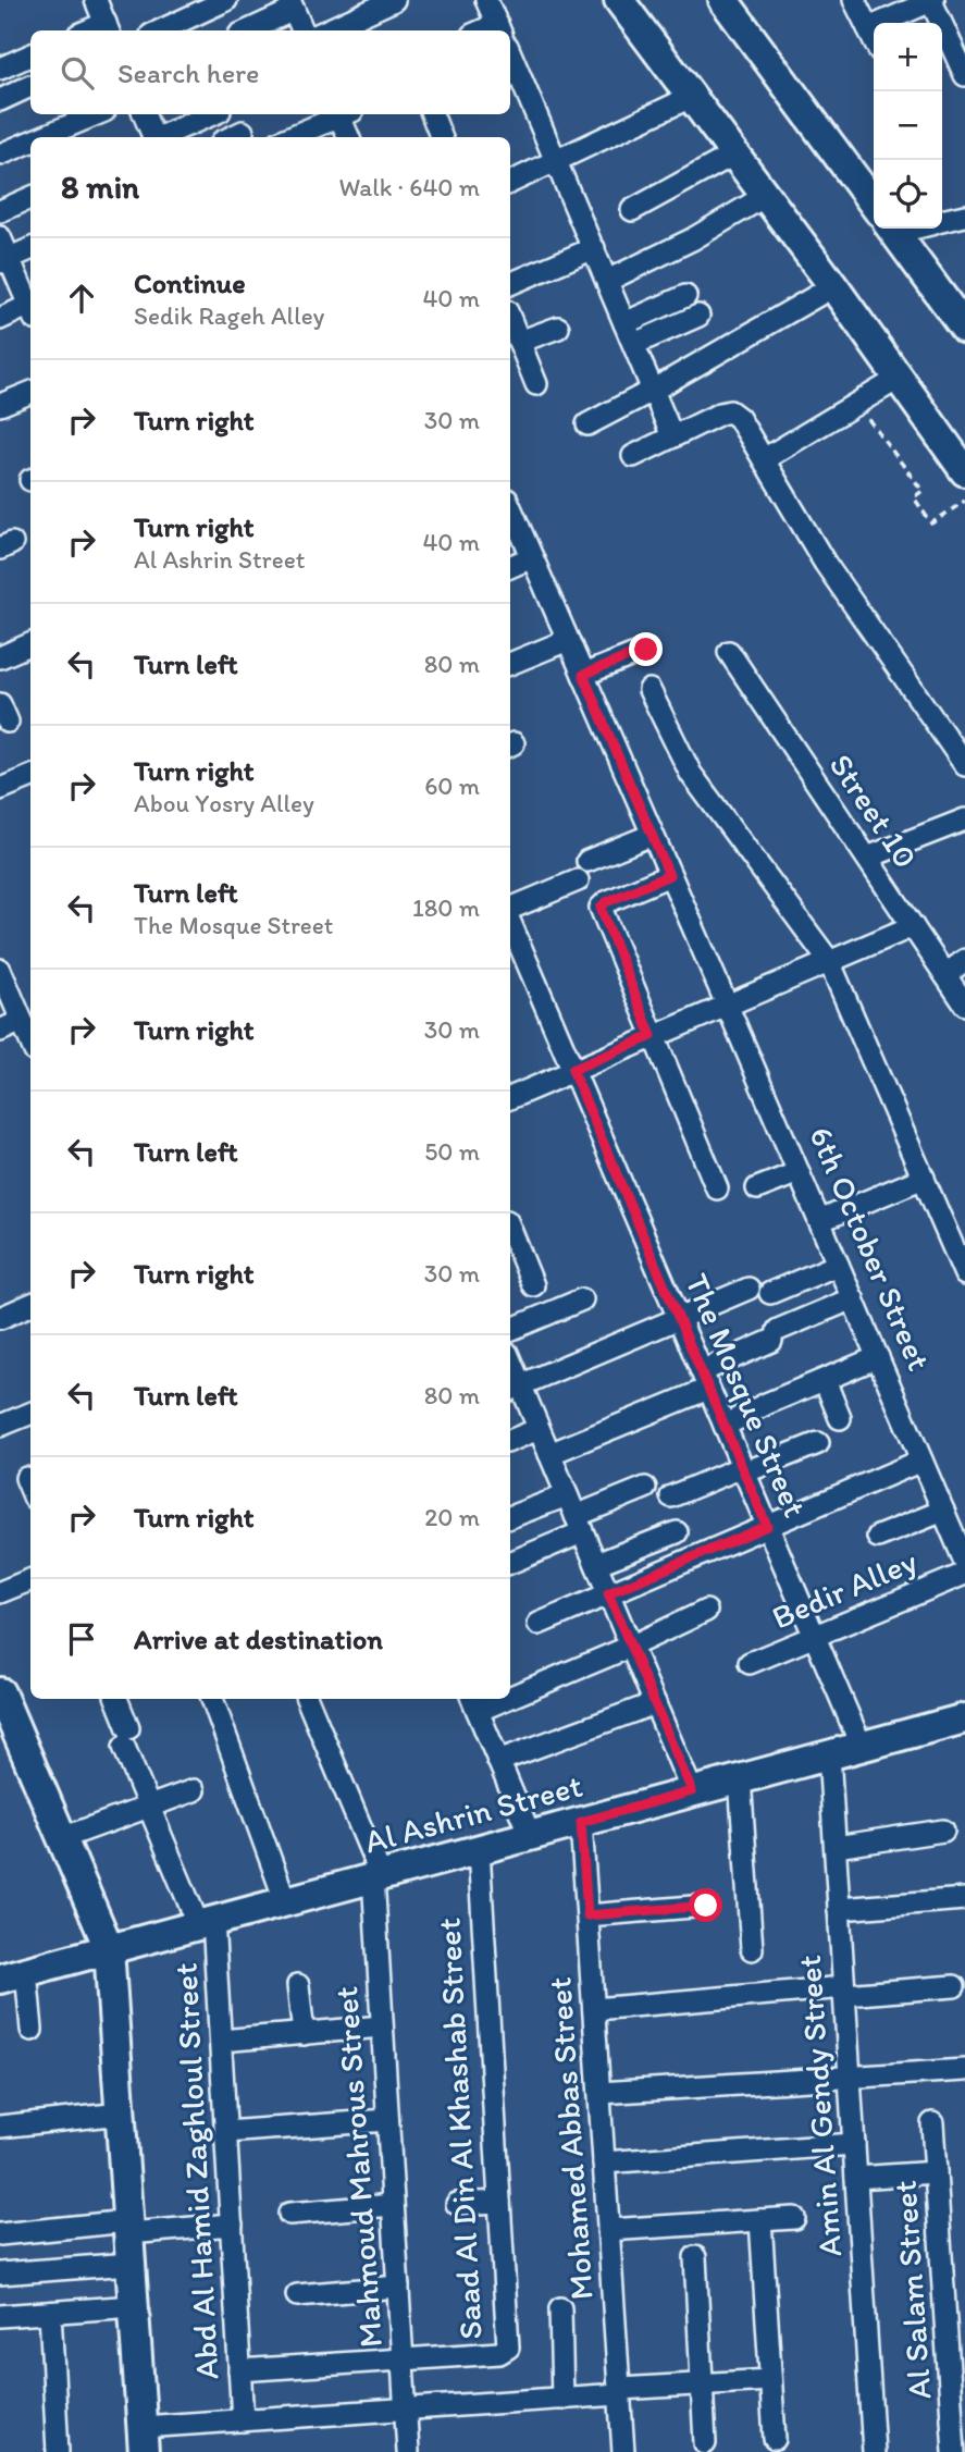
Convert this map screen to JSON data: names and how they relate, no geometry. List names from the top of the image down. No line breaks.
{"streets":{"main road":["Al Ashrin Street"],"street":["Street 10","6th October Street","The Mosque Street","Bedir Alley","Amin Al Gendy Street","Saad Al Din Al Khashab Street","Mohamed Abbas Street","Mahmoud Mahrous Street","Abd Al Hamid Zaghloul Street","Al Salam Street"]},"crossings":[["The Mosque Street","Bedir Alley"],["The Mosque Street","Al Ashrin Street"],["Al Ashrin Street","Amin Al Gendy Street"],["Al Ashrin Street","Saad Al Din Al Khashab Street"],["Al Ashrin Street","Mohamed Abbas Street"],["Al Ashrin Street","Mahmoud Mahrous Street"],["Al Ashrin Street","Abd Al Hamid Zaghloul Street"],["Saad Al Din Al Khashab Street","Mahmoud Mahrous Street"]],"page":{"map_buttons":["+","−"],"search":"Search here","heading":["8 min","Walk · 640 m"],"list":[["Continue","Sedik Rageh Alley","40 m"],["Turn right","30 m"],["Turn right","Al Ashrin Street","40 m"],["Turn left","80 m"],["Turn right","Abou Yosry Alley","60 m"],["Turn left","The Mosque Street","180 m"],["Turn right","30 m"],["Turn left","50 m"],["Turn right","30 m"],["Turn left","80 m"],["Turn right","20 m"],"Arrive at destination"]}}
